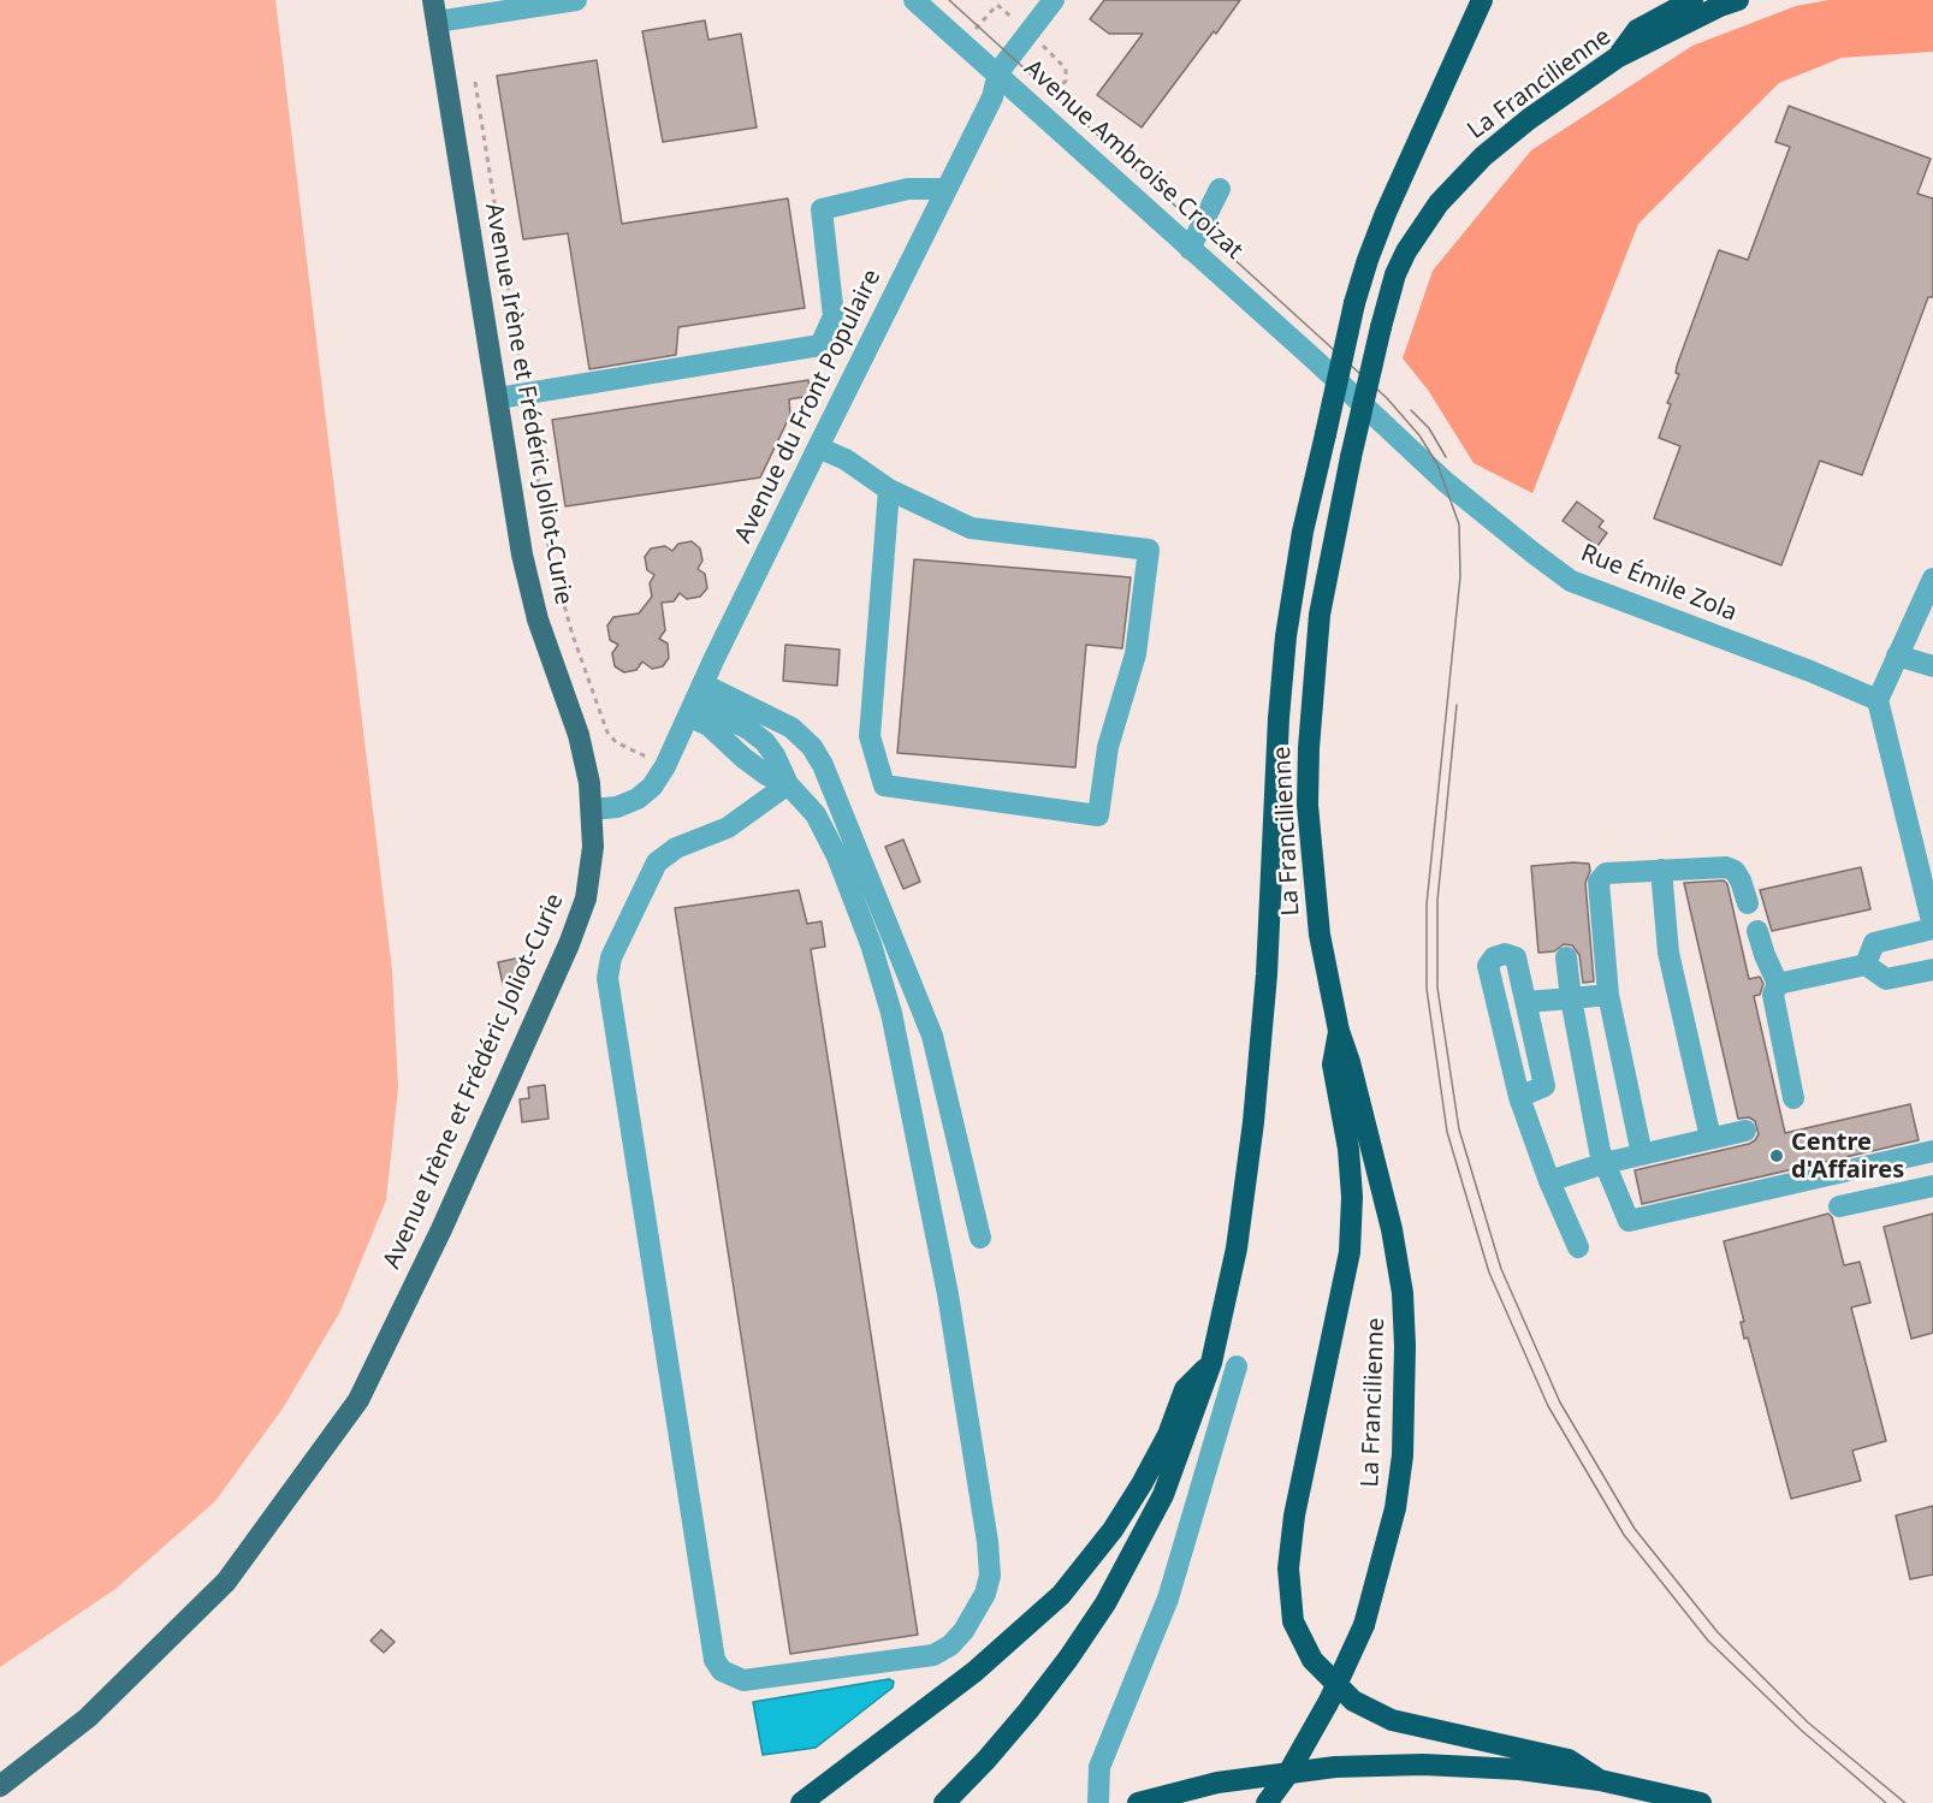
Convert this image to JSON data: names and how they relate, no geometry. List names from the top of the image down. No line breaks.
{"streets":{"highway":["La Francilienne"],"main road":["Avenue Irène et Frédéric Joliot-Curie"],"street":["Avenue Ambroise Croizat","Avenue du Front Populaire","Rue Émile Zola"]},"crossings":[["Avenue Ambroise Croizat","Avenue du Front Populaire"],["Avenue Ambroise Croizat","Rue Émile Zola"],["Avenue Irène et Frédéric Joliot-Curie","Avenue du Front Populaire"]],"places":["Centre d'Affaires"]}
